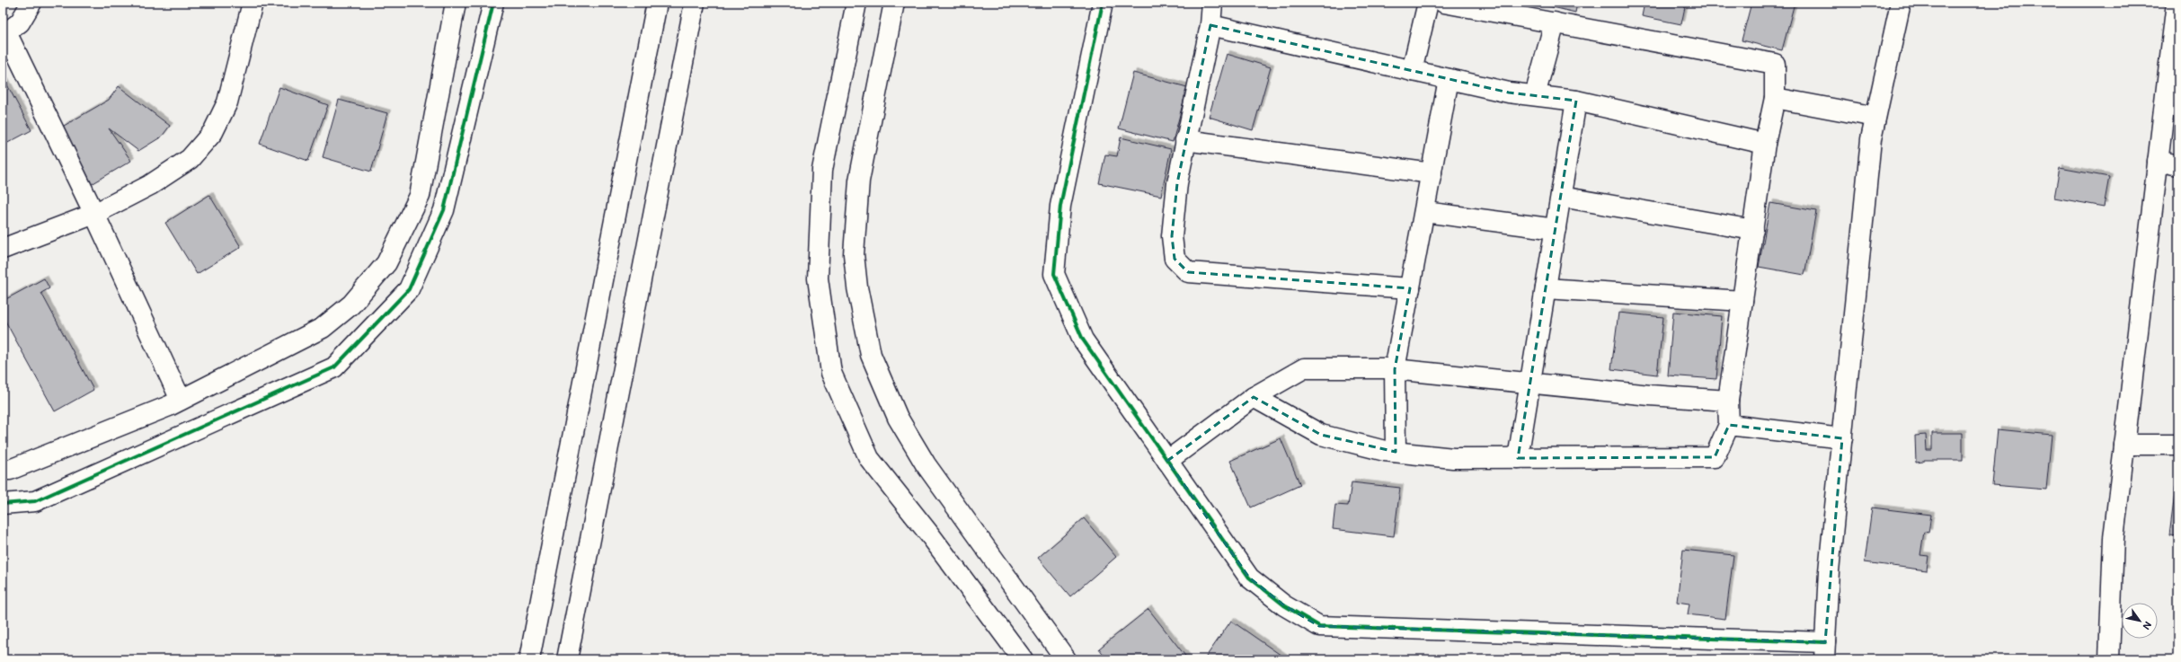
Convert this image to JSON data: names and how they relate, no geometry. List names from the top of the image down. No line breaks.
{"north":"bottom right"}
